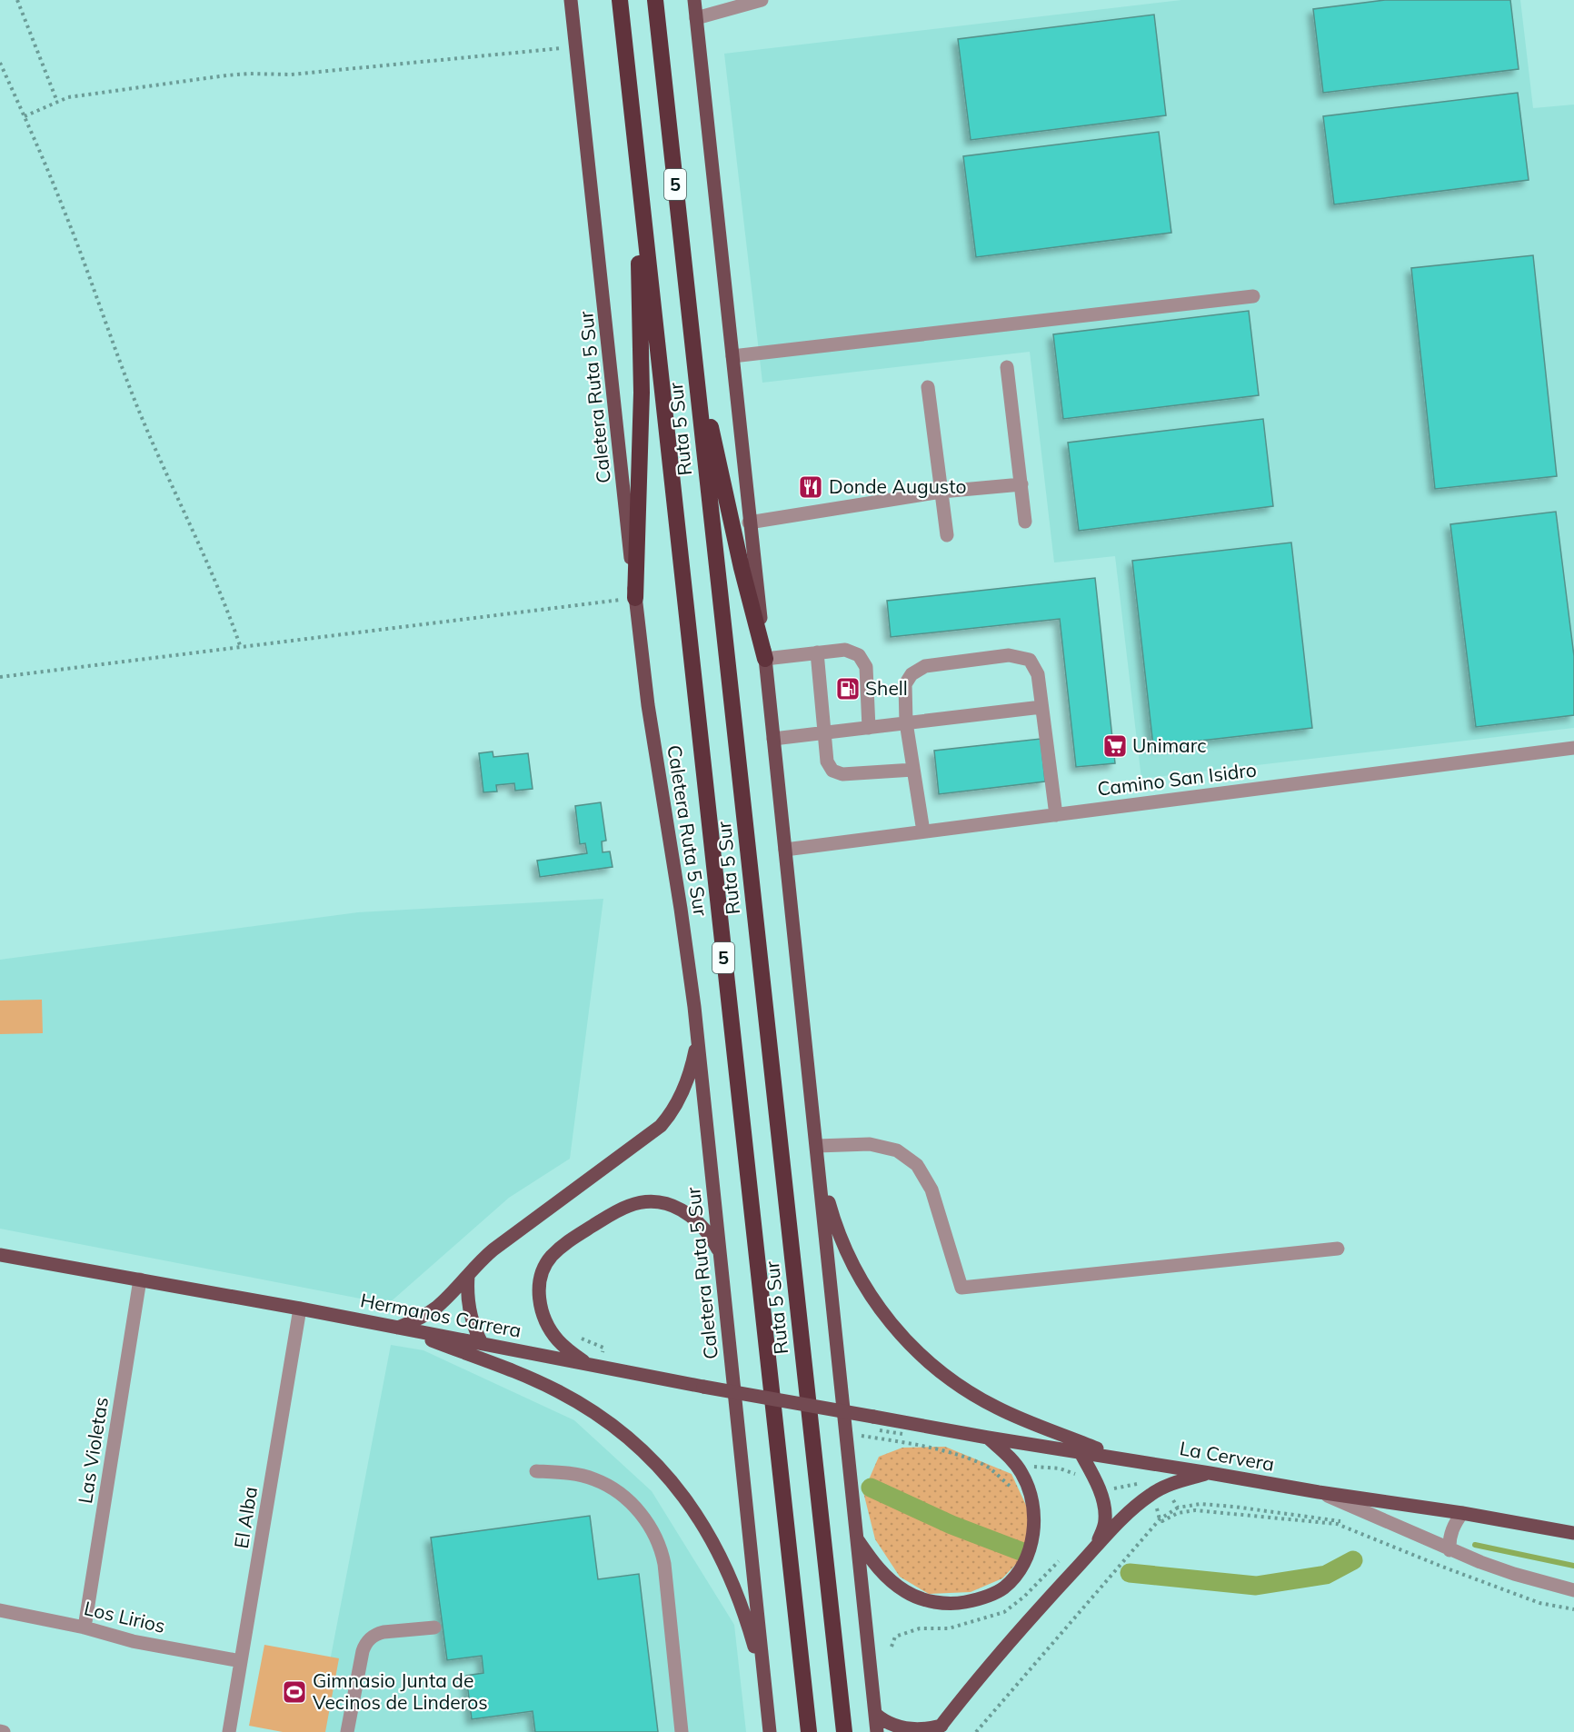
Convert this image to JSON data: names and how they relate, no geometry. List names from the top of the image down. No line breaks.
{"streets":{"highway":["5","Ruta 5 Sur"],"main road":["Caletera Ruta 5 Sur","Hermanos Carrera","La Cervera"],"street":["Camino San Isidro","Las Violetas","El Alba","Los Lirios"]},"crossings":[["Hermanos Carrera","Las Violetas"],["Hermanos Carrera","La Cervera"],["Hermanos Carrera","El Alba"],["Las Violetas","Los Lirios"],["El Alba","Los Lirios"]],"places":{"restaurant":["Donde Augusto"],"fuel station":["Shell"],"supermarket":["Unimarc"],"sports":["Gimnasio Junta de Vecinos de Linderos"]}}
